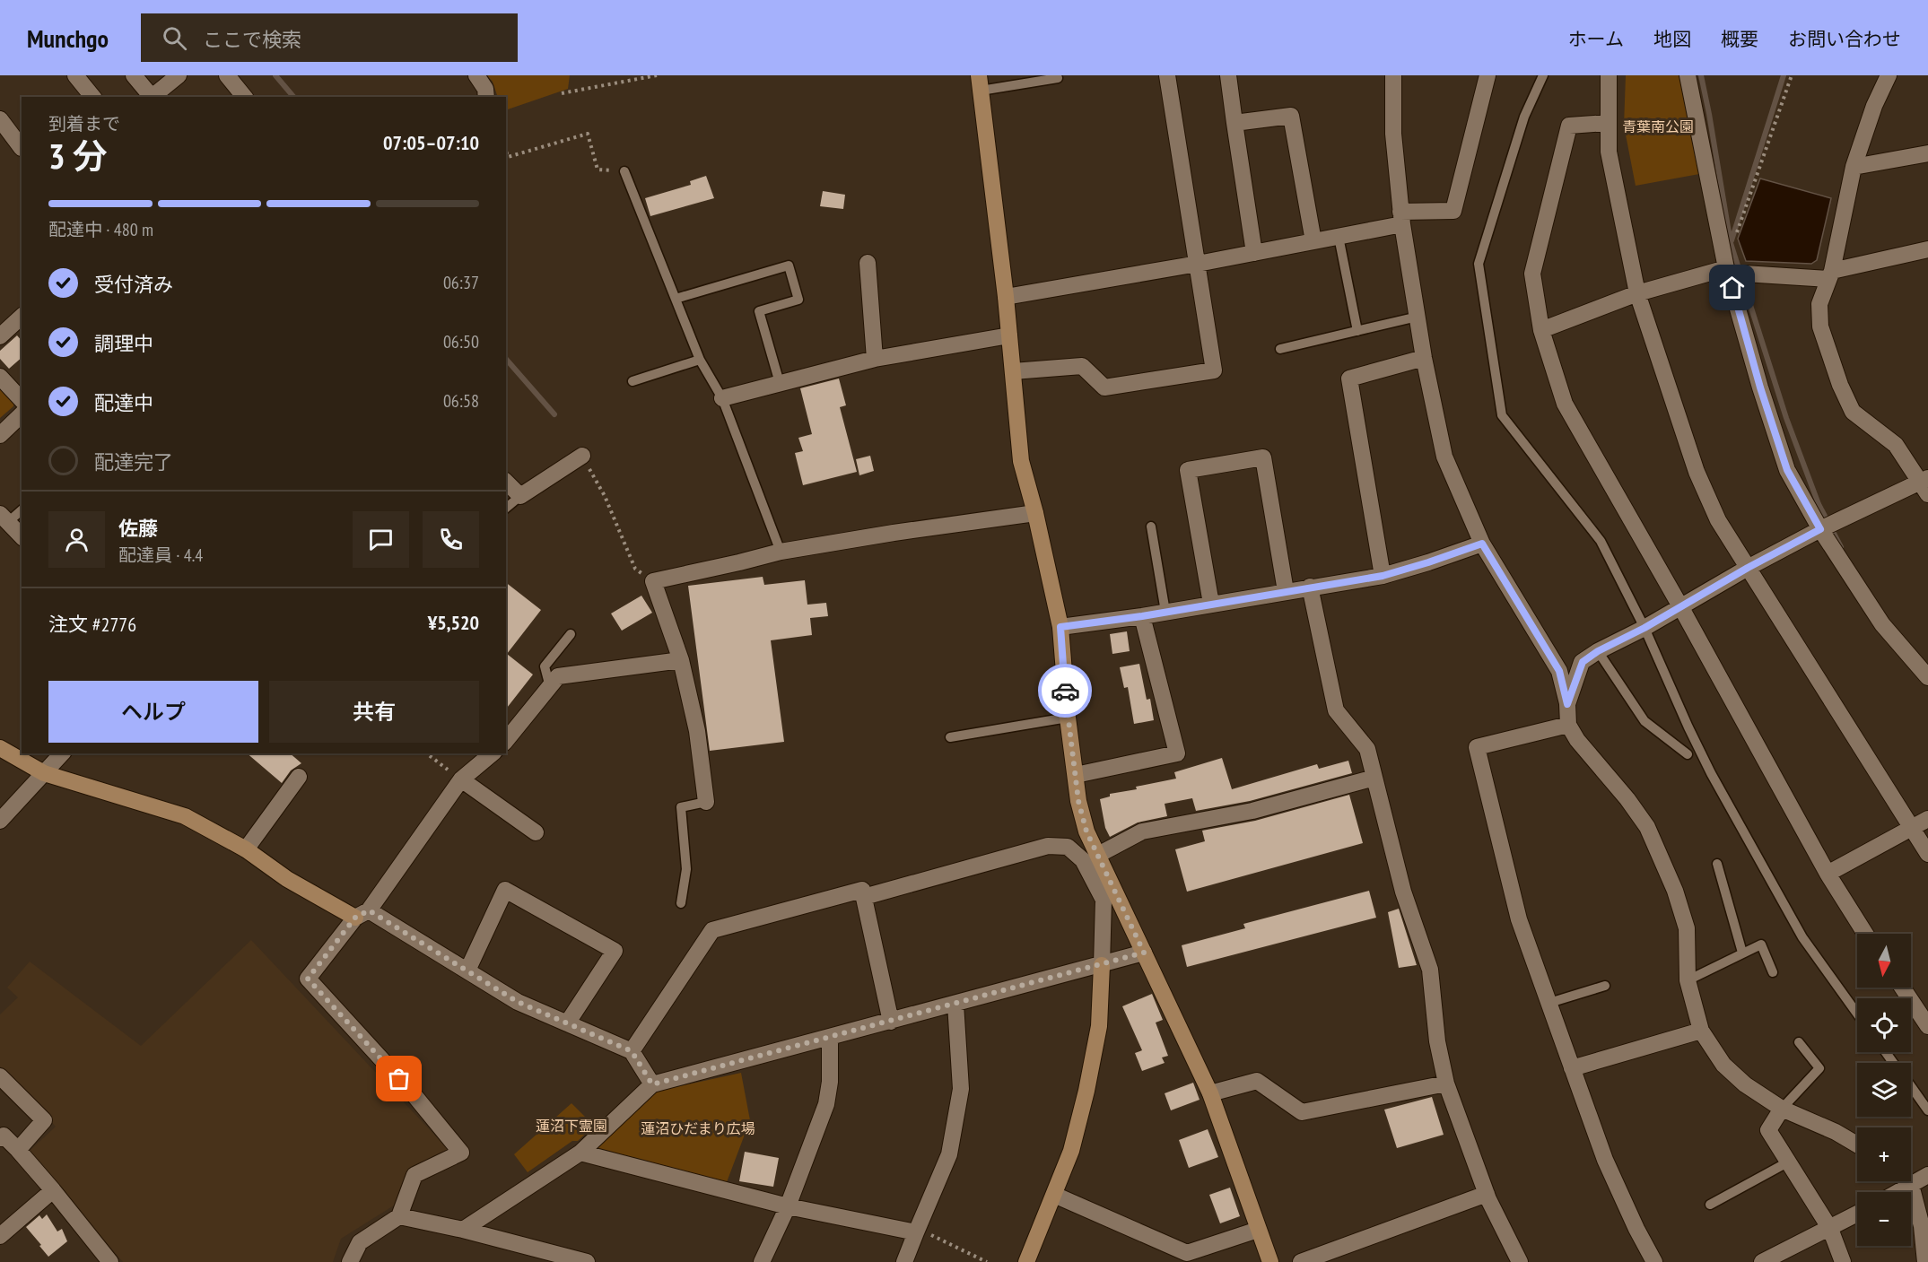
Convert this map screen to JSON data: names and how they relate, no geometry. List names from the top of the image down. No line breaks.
{"parks":["青葉南公園","蓮沼下霊園","蓮沼ひだまり広場"],"north":"bottom","page":{"header":"Munchgo","search":"ここで検索","nav":["ホーム","地図","概要","お問い合わせ"],"heading":["3 分","到着まで","07:05–07:10"],"panel":["佐藤","配達員 · 4.4","注文 #2776","¥5,520"],"bar":"配達中 · 480 m","list":[["受付済み","06:37"],["調理中","06:50"],["配達中","06:58"],"配達完了"],"buttons":["ヘルプ","共有"],"map_buttons":["+","−"]}}
